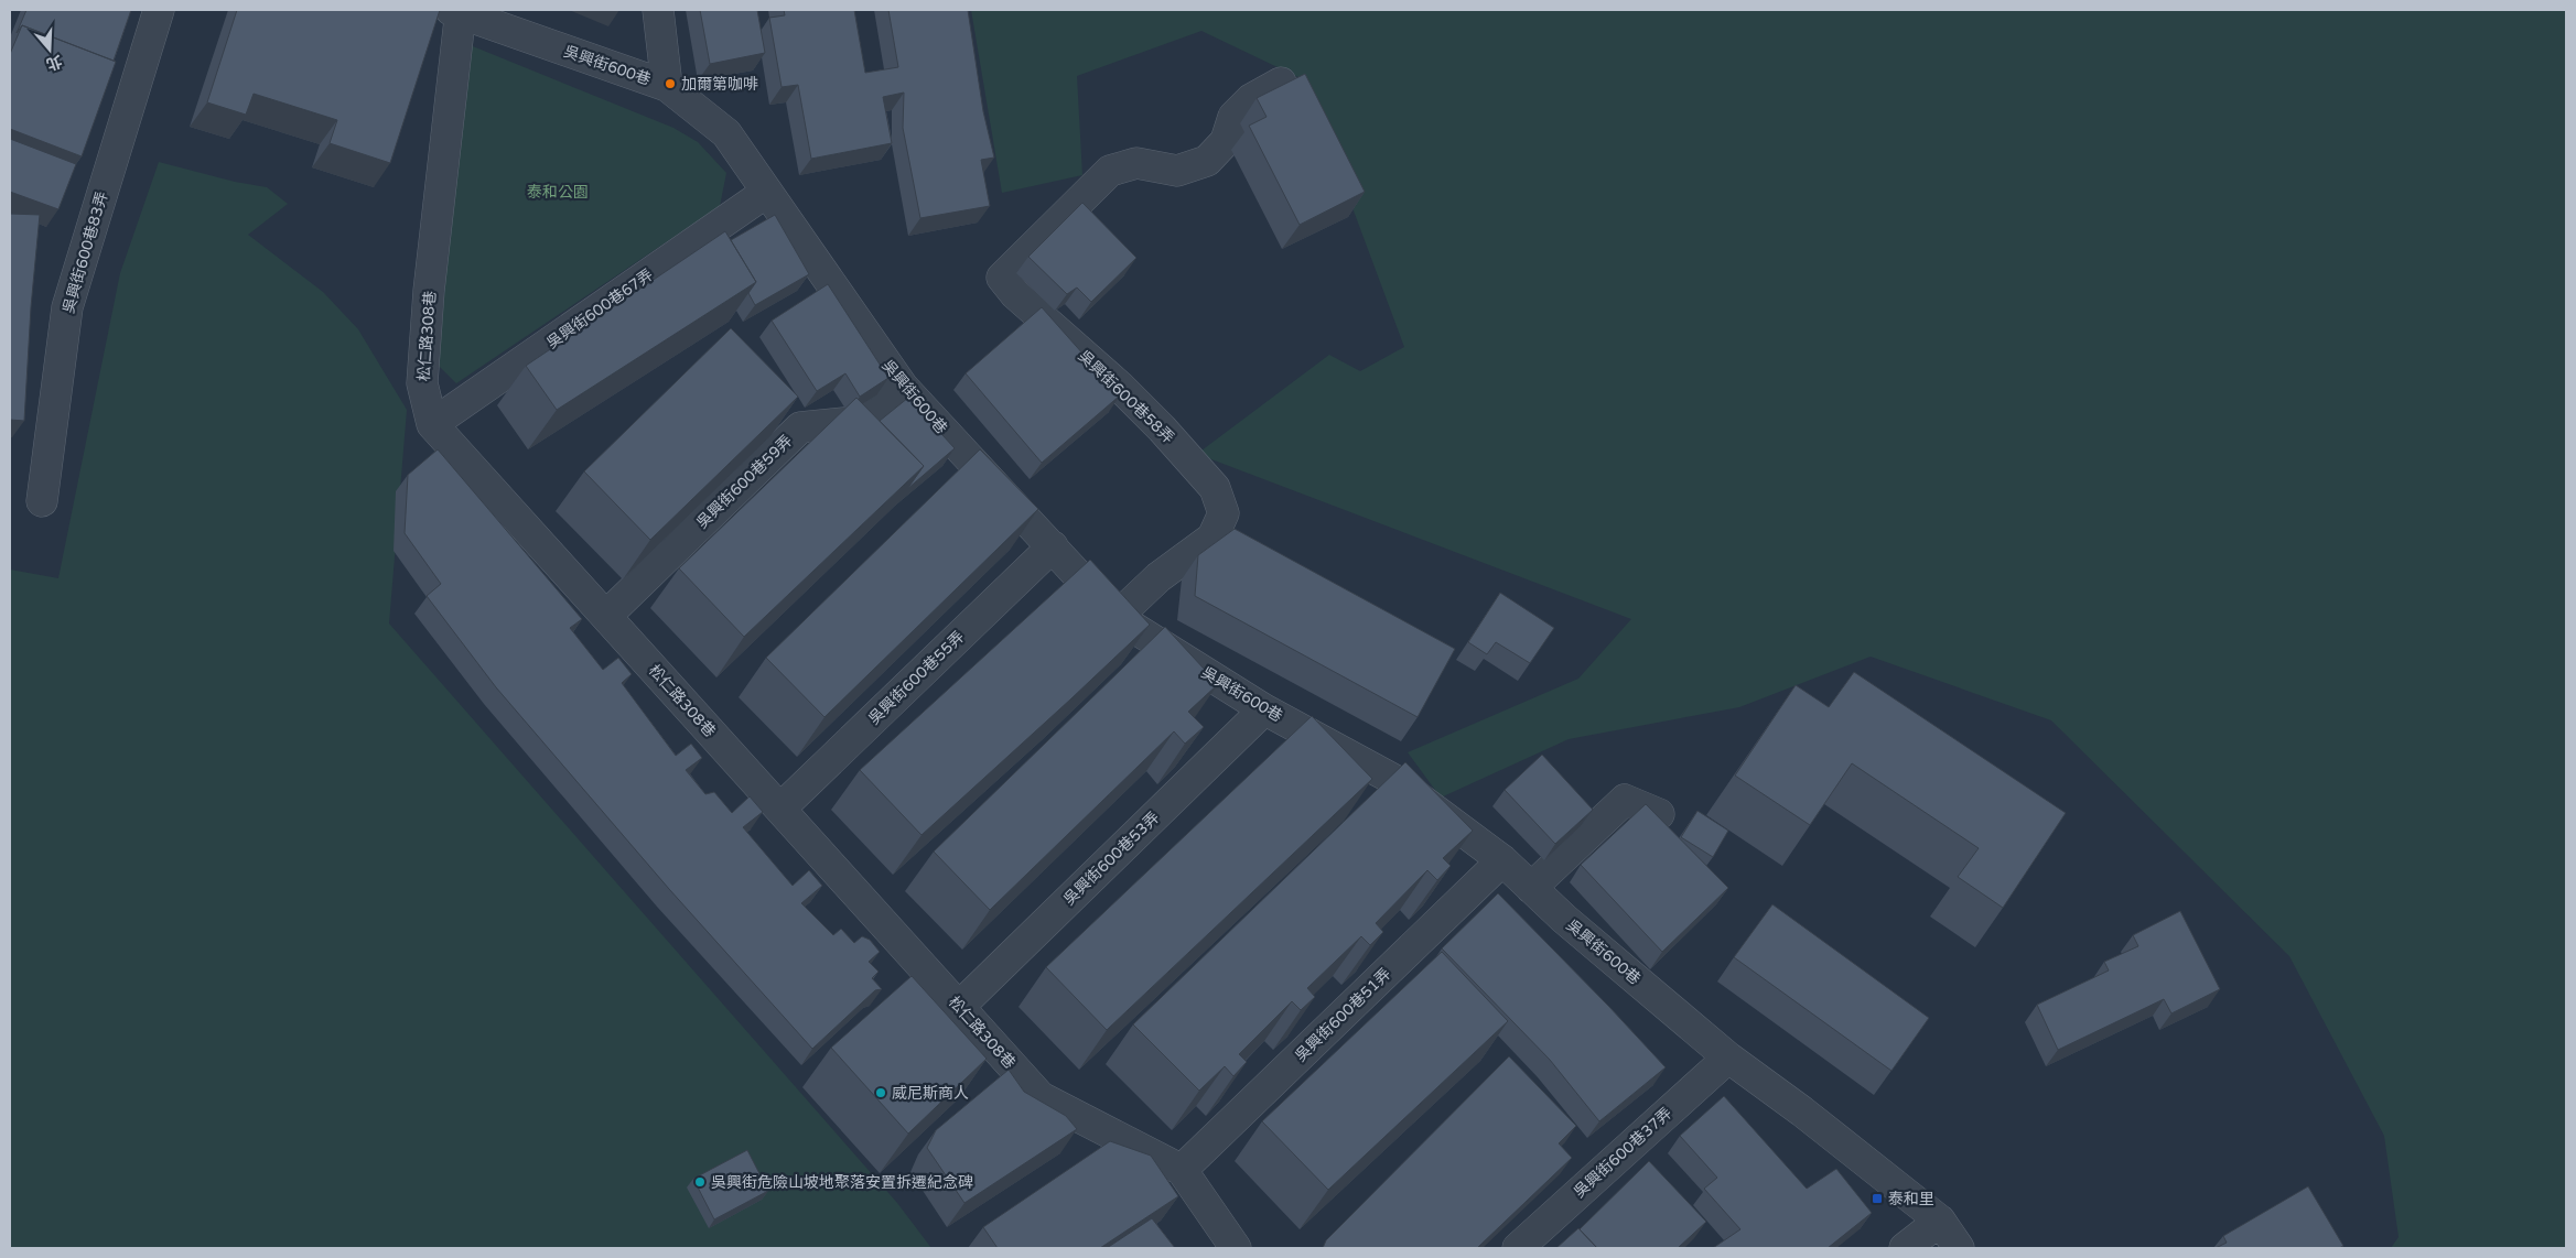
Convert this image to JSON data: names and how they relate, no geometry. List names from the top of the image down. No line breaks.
{"streets":{"street":["吳興街600巷","吳興街600巷83弄","吳興街600巷67弄","松仁路308巷","吳興街600巷58弄","吳興街600巷59弄","吳興街600巷55弄","吳興街600巷53弄","吳興街600巷51弄","吳興街600巷37弄"]},"crossings":[["吳興街600巷","吳興街600巷67弄"],["吳興街600巷","松仁路308巷"],["吳興街600巷","吳興街600巷58弄"],["吳興街600巷","吳興街600巷59弄"],["吳興街600巷","吳興街600巷55弄"],["吳興街600巷","吳興街600巷53弄"],["吳興街600巷","吳興街600巷51弄"],["吳興街600巷","吳興街600巷37弄"],["吳興街600巷67弄","松仁路308巷"],["松仁路308巷","吳興街600巷59弄"],["松仁路308巷","吳興街600巷55弄"],["松仁路308巷","吳興街600巷53弄"],["松仁路308巷","吳興街600巷51弄"]],"parks":["泰和公園"],"places":{"other":["加爾第咖啡","威尼斯商人","吳興街危險山坡地聚落安置拆遷紀念碑"],"transit":["泰和里"]},"north":"bottom"}
